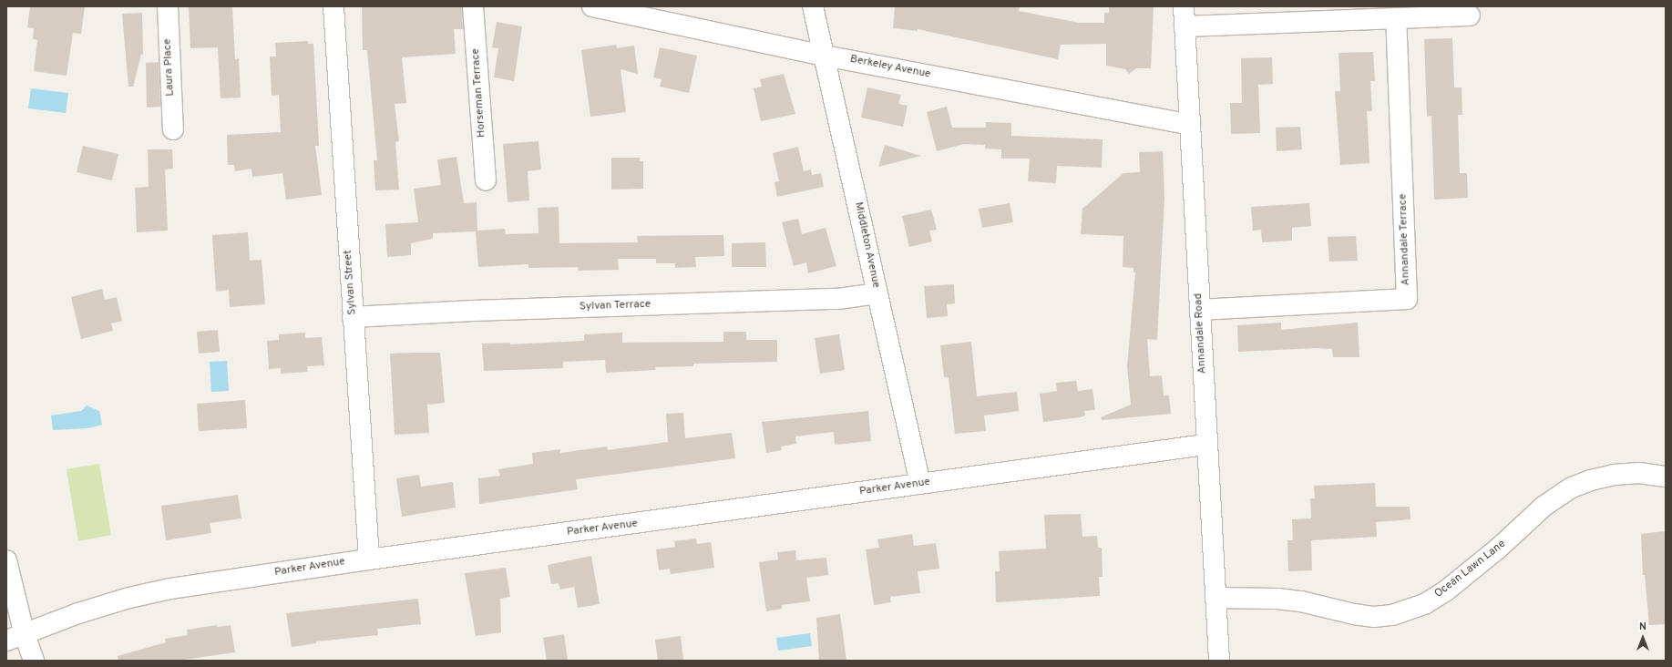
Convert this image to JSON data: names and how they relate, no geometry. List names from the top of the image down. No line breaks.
{"streets":{"street":["Laura Place","Berkeley Avenue","Horseman Terrace","Annandale Terrace","Middleton Avenue","Sylvan Street","Sylvan Terrace","Annandale Road","Parker Avenue","Ocean Lawn Lane"]},"crossings":[["Berkeley Avenue","Middleton Avenue"],["Berkeley Avenue","Annandale Road"],["Annandale Terrace","Annandale Road"],["Middleton Avenue","Sylvan Terrace"],["Middleton Avenue","Parker Avenue"],["Sylvan Street","Sylvan Terrace"],["Sylvan Street","Parker Avenue"],["Annandale Road","Parker Avenue"],["Annandale Road","Ocean Lawn Lane"]],"north":"top"}
